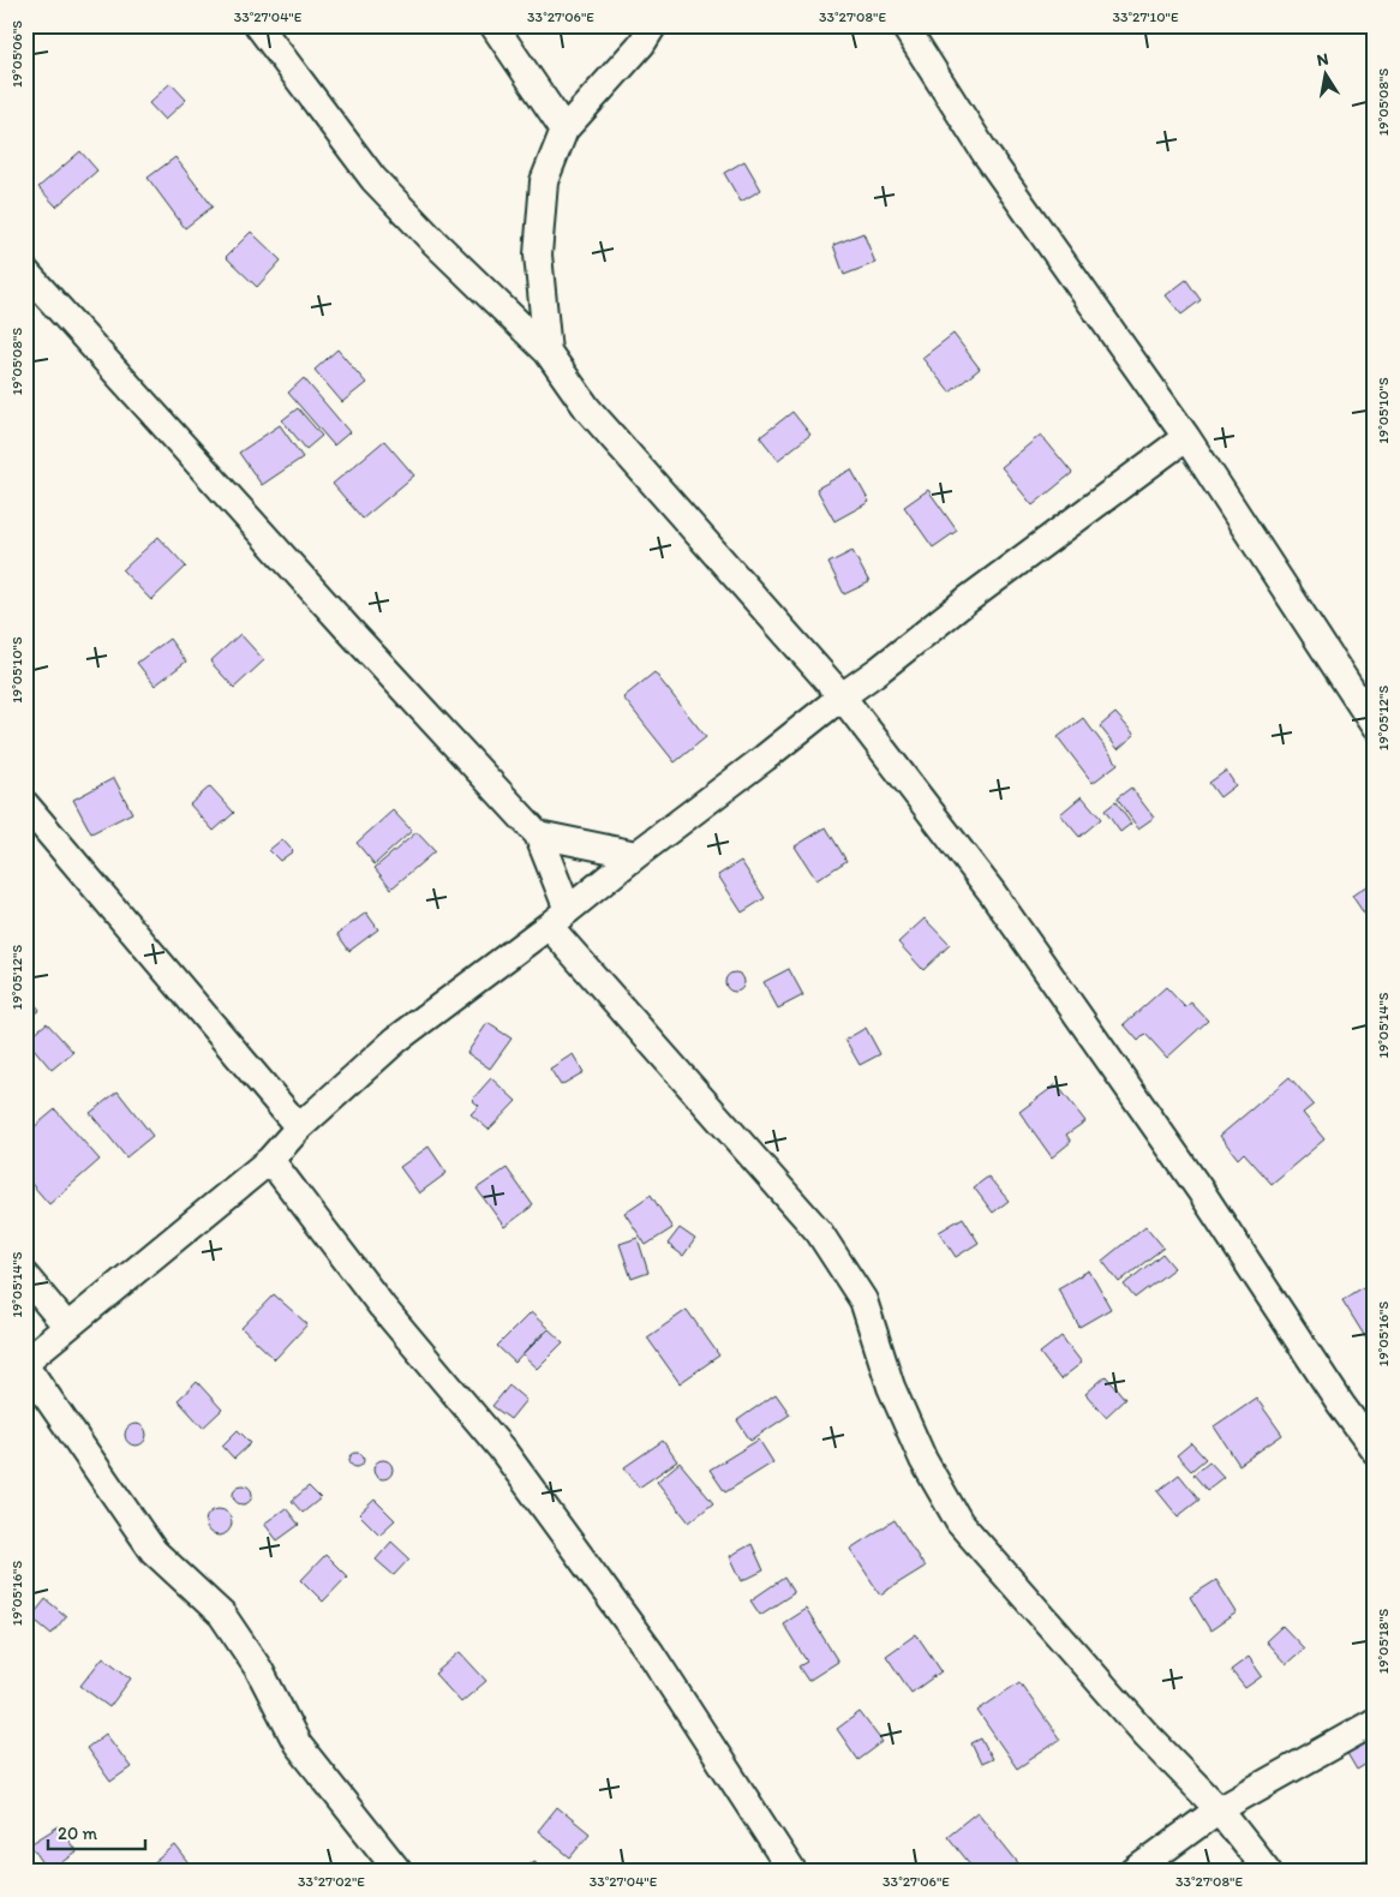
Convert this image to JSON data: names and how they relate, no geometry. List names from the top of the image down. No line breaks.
{"scale_bar":"20 m","north":"top","coordinates":["33°27'04\"E","33°27'06\"E","33°27'08\"E","33°27'10\"E","19°05'06\"S","19°05'08\"S","19°05'10\"S","19°05'12\"S","19°05'14\"S","19°05'16\"S","19°05'18\"S","33°27'02\"E"]}
